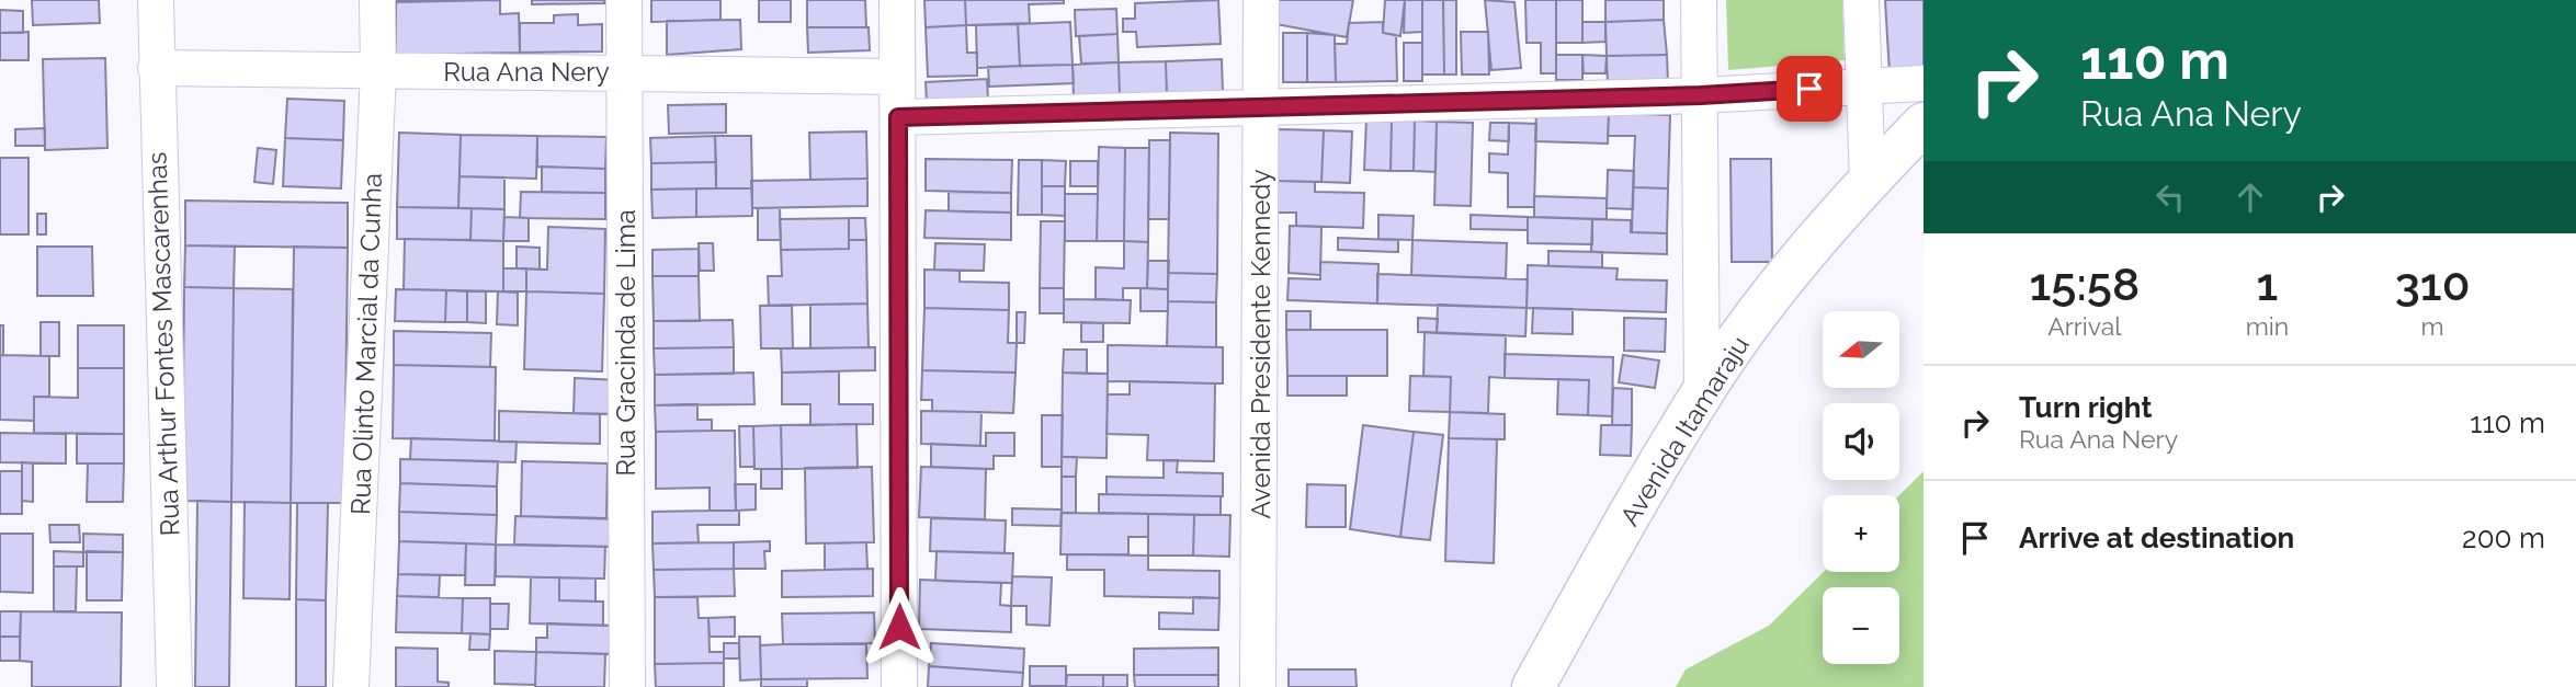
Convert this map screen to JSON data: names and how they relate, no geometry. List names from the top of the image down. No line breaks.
{"streets":{"main road":["Avenida Itamaraju"],"street":["Rua Ana Nery","Rua Gracinda de Lima","Rua Arthur Fontes Mascarenhas","Rua Olinto Marcial da Cunha","Avenida Presidente Kennedy"]},"crossings":[["Rua Ana Nery","Rua Gracinda de Lima"],["Rua Ana Nery","Rua Arthur Fontes Mascarenhas"],["Rua Ana Nery","Rua Olinto Marcial da Cunha"]],"north":"left","page":{"turn":["110 m","Rua Ana Nery"],"eta":["15:58","Arrival","1","min","310","m"],"map_buttons":["+","−"],"list":[{"name":"Turn right","note":"Rua Ana Nery","value":"110 m"},{"name":"Arrive at destination","value":"200 m"}]}}
